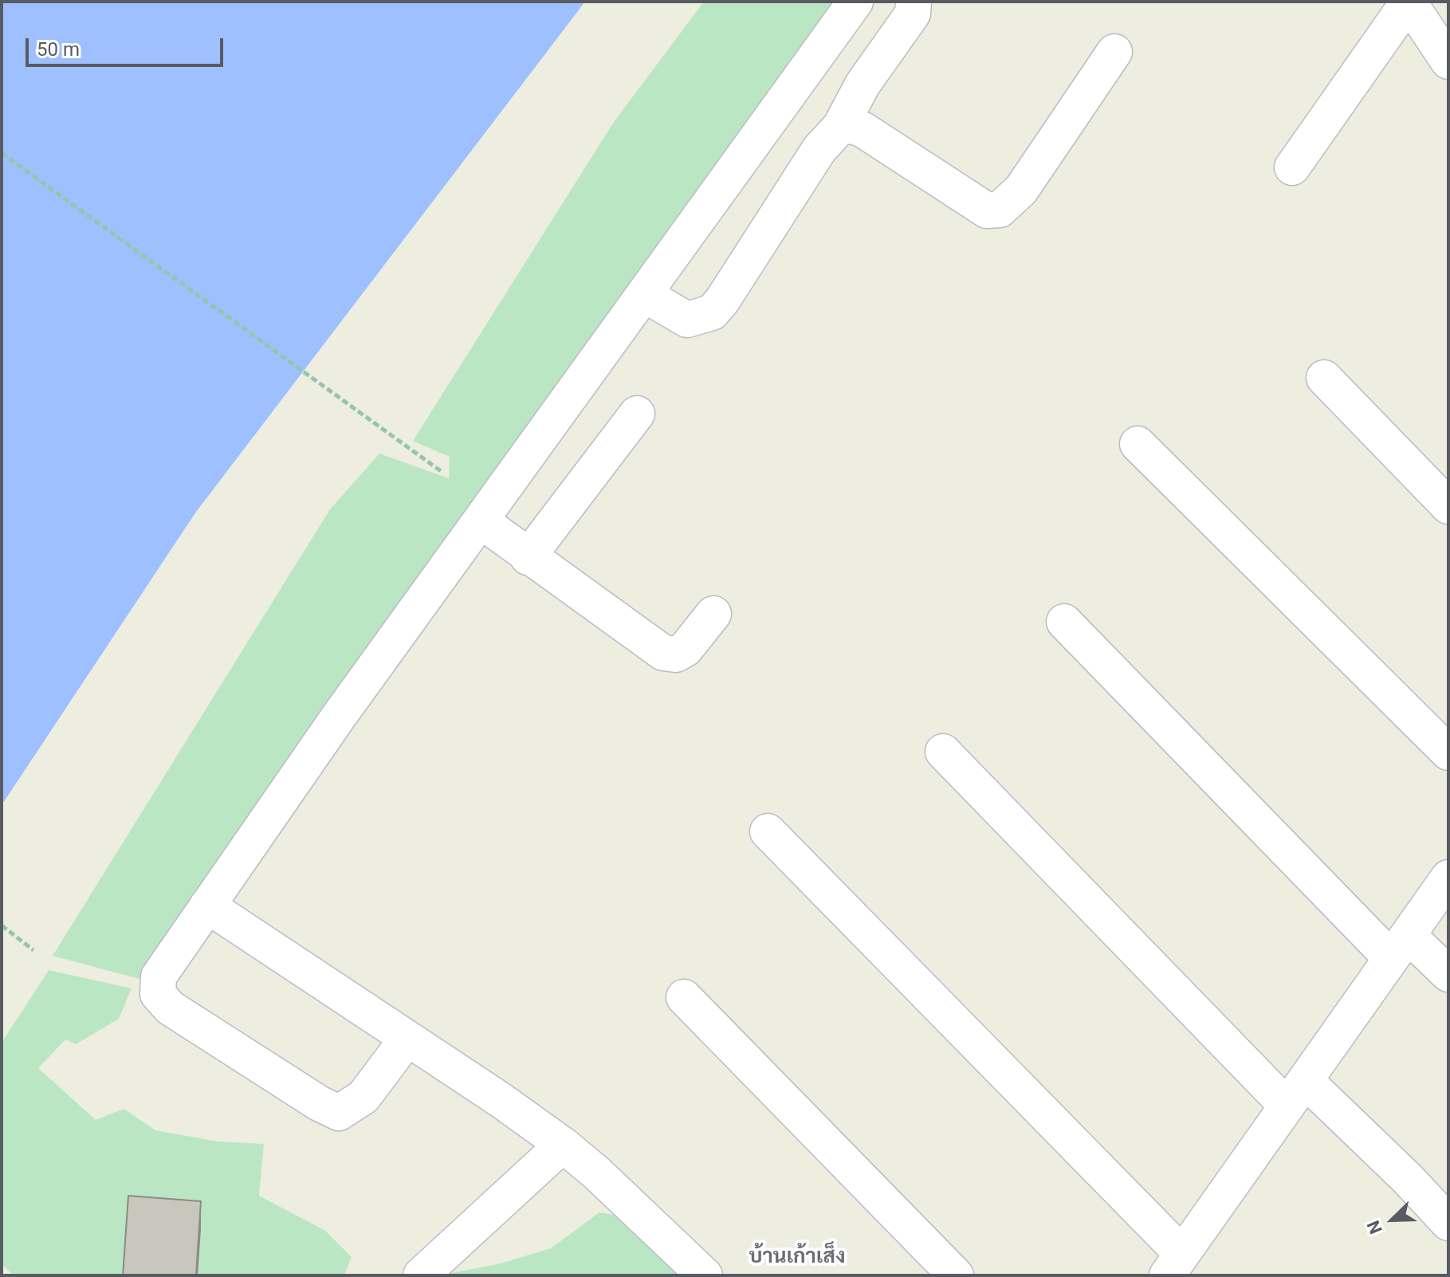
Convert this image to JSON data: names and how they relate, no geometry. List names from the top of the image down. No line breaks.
{"districts":["บ้านเก้าเส็ง"],"scale_bar":"50 m","north":"bottom left"}
